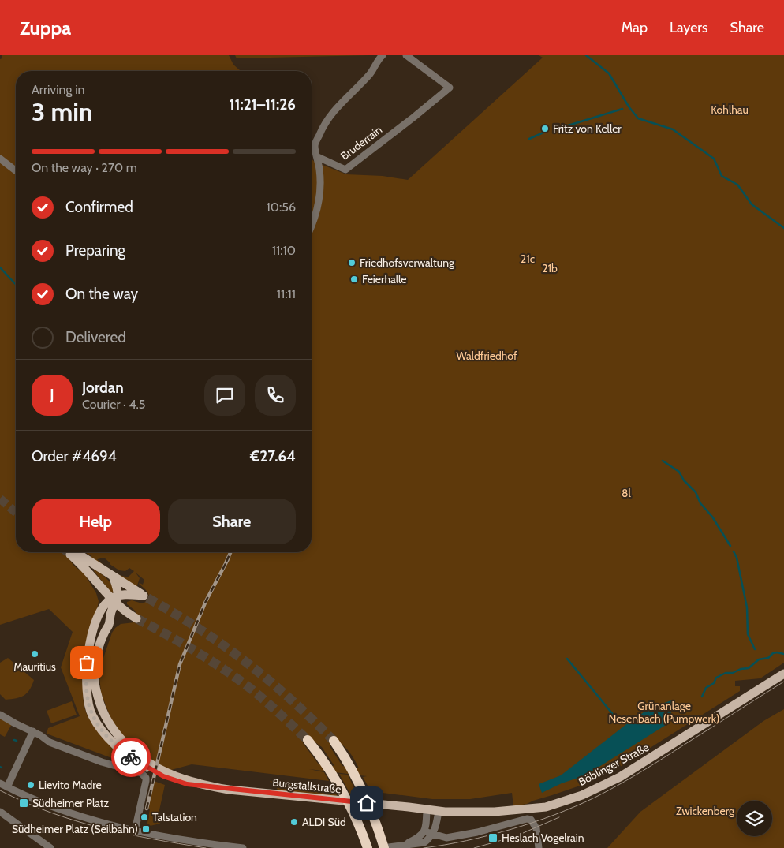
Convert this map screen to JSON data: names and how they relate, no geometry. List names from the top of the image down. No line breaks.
{"streets":{"main road":["Böblinger Straße","Burgstallstraße"],"street":["Bruderrain"]},"crossings":[["Böblinger Straße","Burgstallstraße"]],"parks":["Kohlhau","21c","21b","Waldfriedhof","8l","Grünanlage Nesenbach (Pumpwerk)","Zwickenberg"],"places":{"other":["Fritz von Keller","Friedhofsverwaltung","Feierhalle","Mauritius","Lievito Madre","Talstation","ALDI Süd"],"transit":["Südheimer Platz","Südheimer Platz (Seilbahn)","Heslach Vogelrain"]},"page":{"header":"Zuppa","nav":["Map","Layers","Share"],"heading":["3 min","Arriving in","11:21–11:26"],"panel":["Jordan","Courier · 4.5","Order #4694","€27.64"],"bar":"On the way · 270 m","list":[["Confirmed","10:56"],["Preparing","11:10"],["On the way","11:11"],"Delivered"],"round":"J","buttons":["Help","Share"]}}
